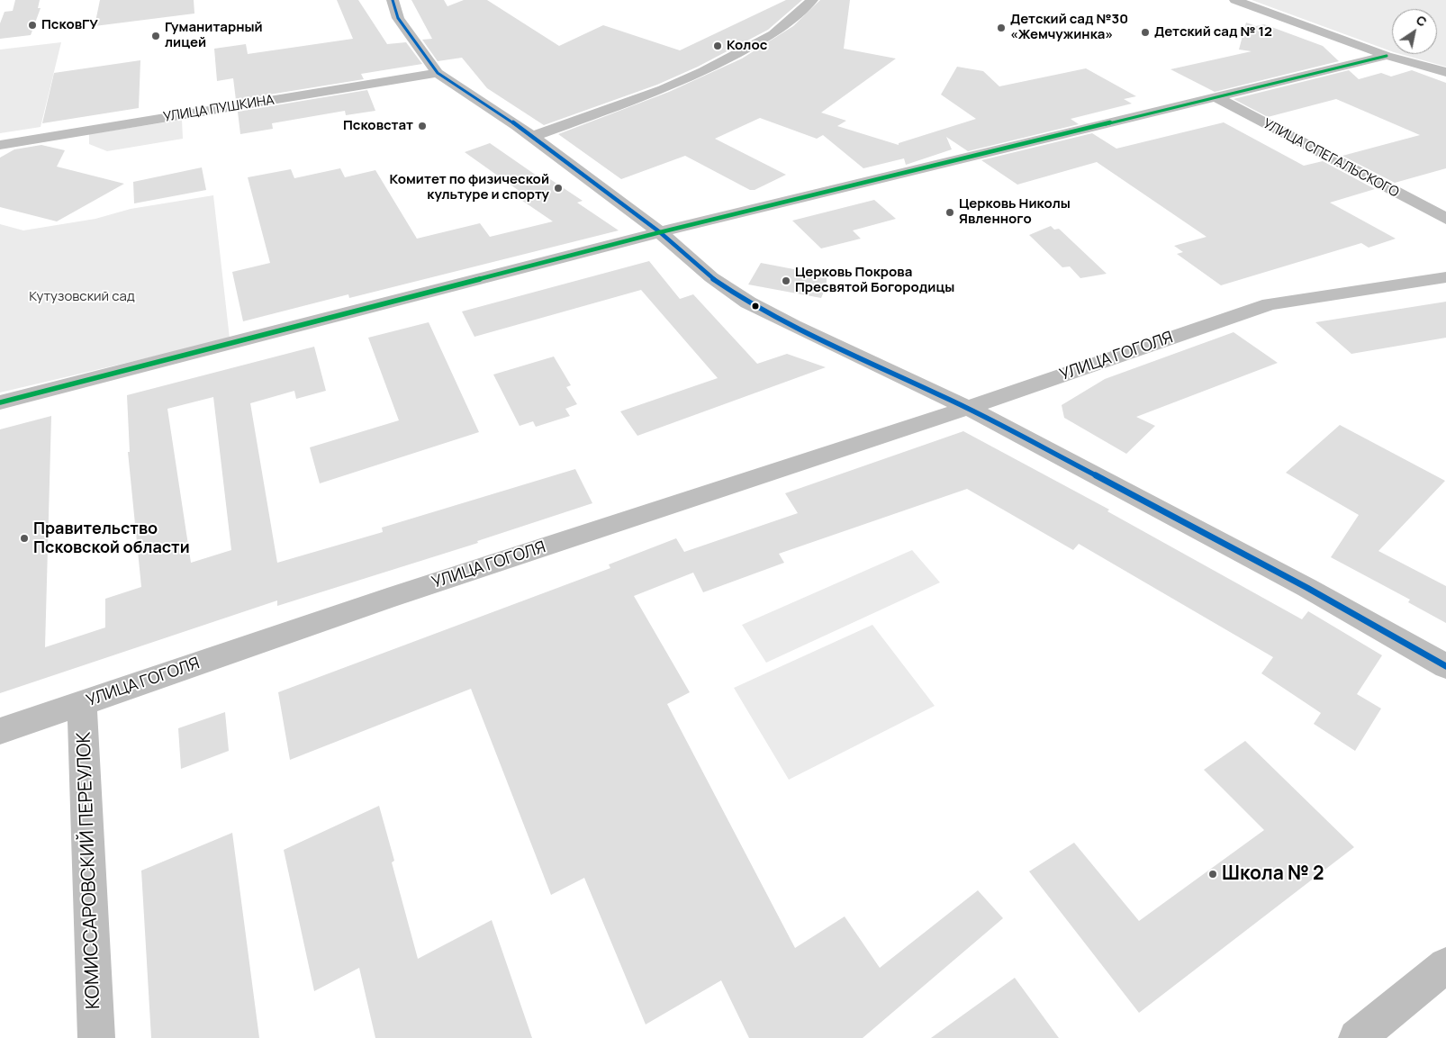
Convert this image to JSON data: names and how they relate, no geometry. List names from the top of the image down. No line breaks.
{"streets":{"street":["УЛИЦА ПУШКИНА","УЛИЦА СПЕГАЛЬСКОГО","УЛИЦА ГОГОЛЯ","КОМИССАРОВСКИЙ ПЕРЕУЛОК"]},"crossings":[["УЛИЦА ГОГОЛЯ","КОМИССАРОВСКИЙ ПЕРЕУЛОК"]],"parks":["Кутузовский сад"],"places":["ПсковГУ","Детский сад №30 «Жемчужинка»","Детский сад № 12","Гуманитарный лицей","Колос","Псковстат","Комитет по физической культуре и спорту","Церковь Николы Явленного","Церковь Покрова Пресвятой Богородицы","Правительство Псковской области","Школа № 2"],"north":"top right"}
